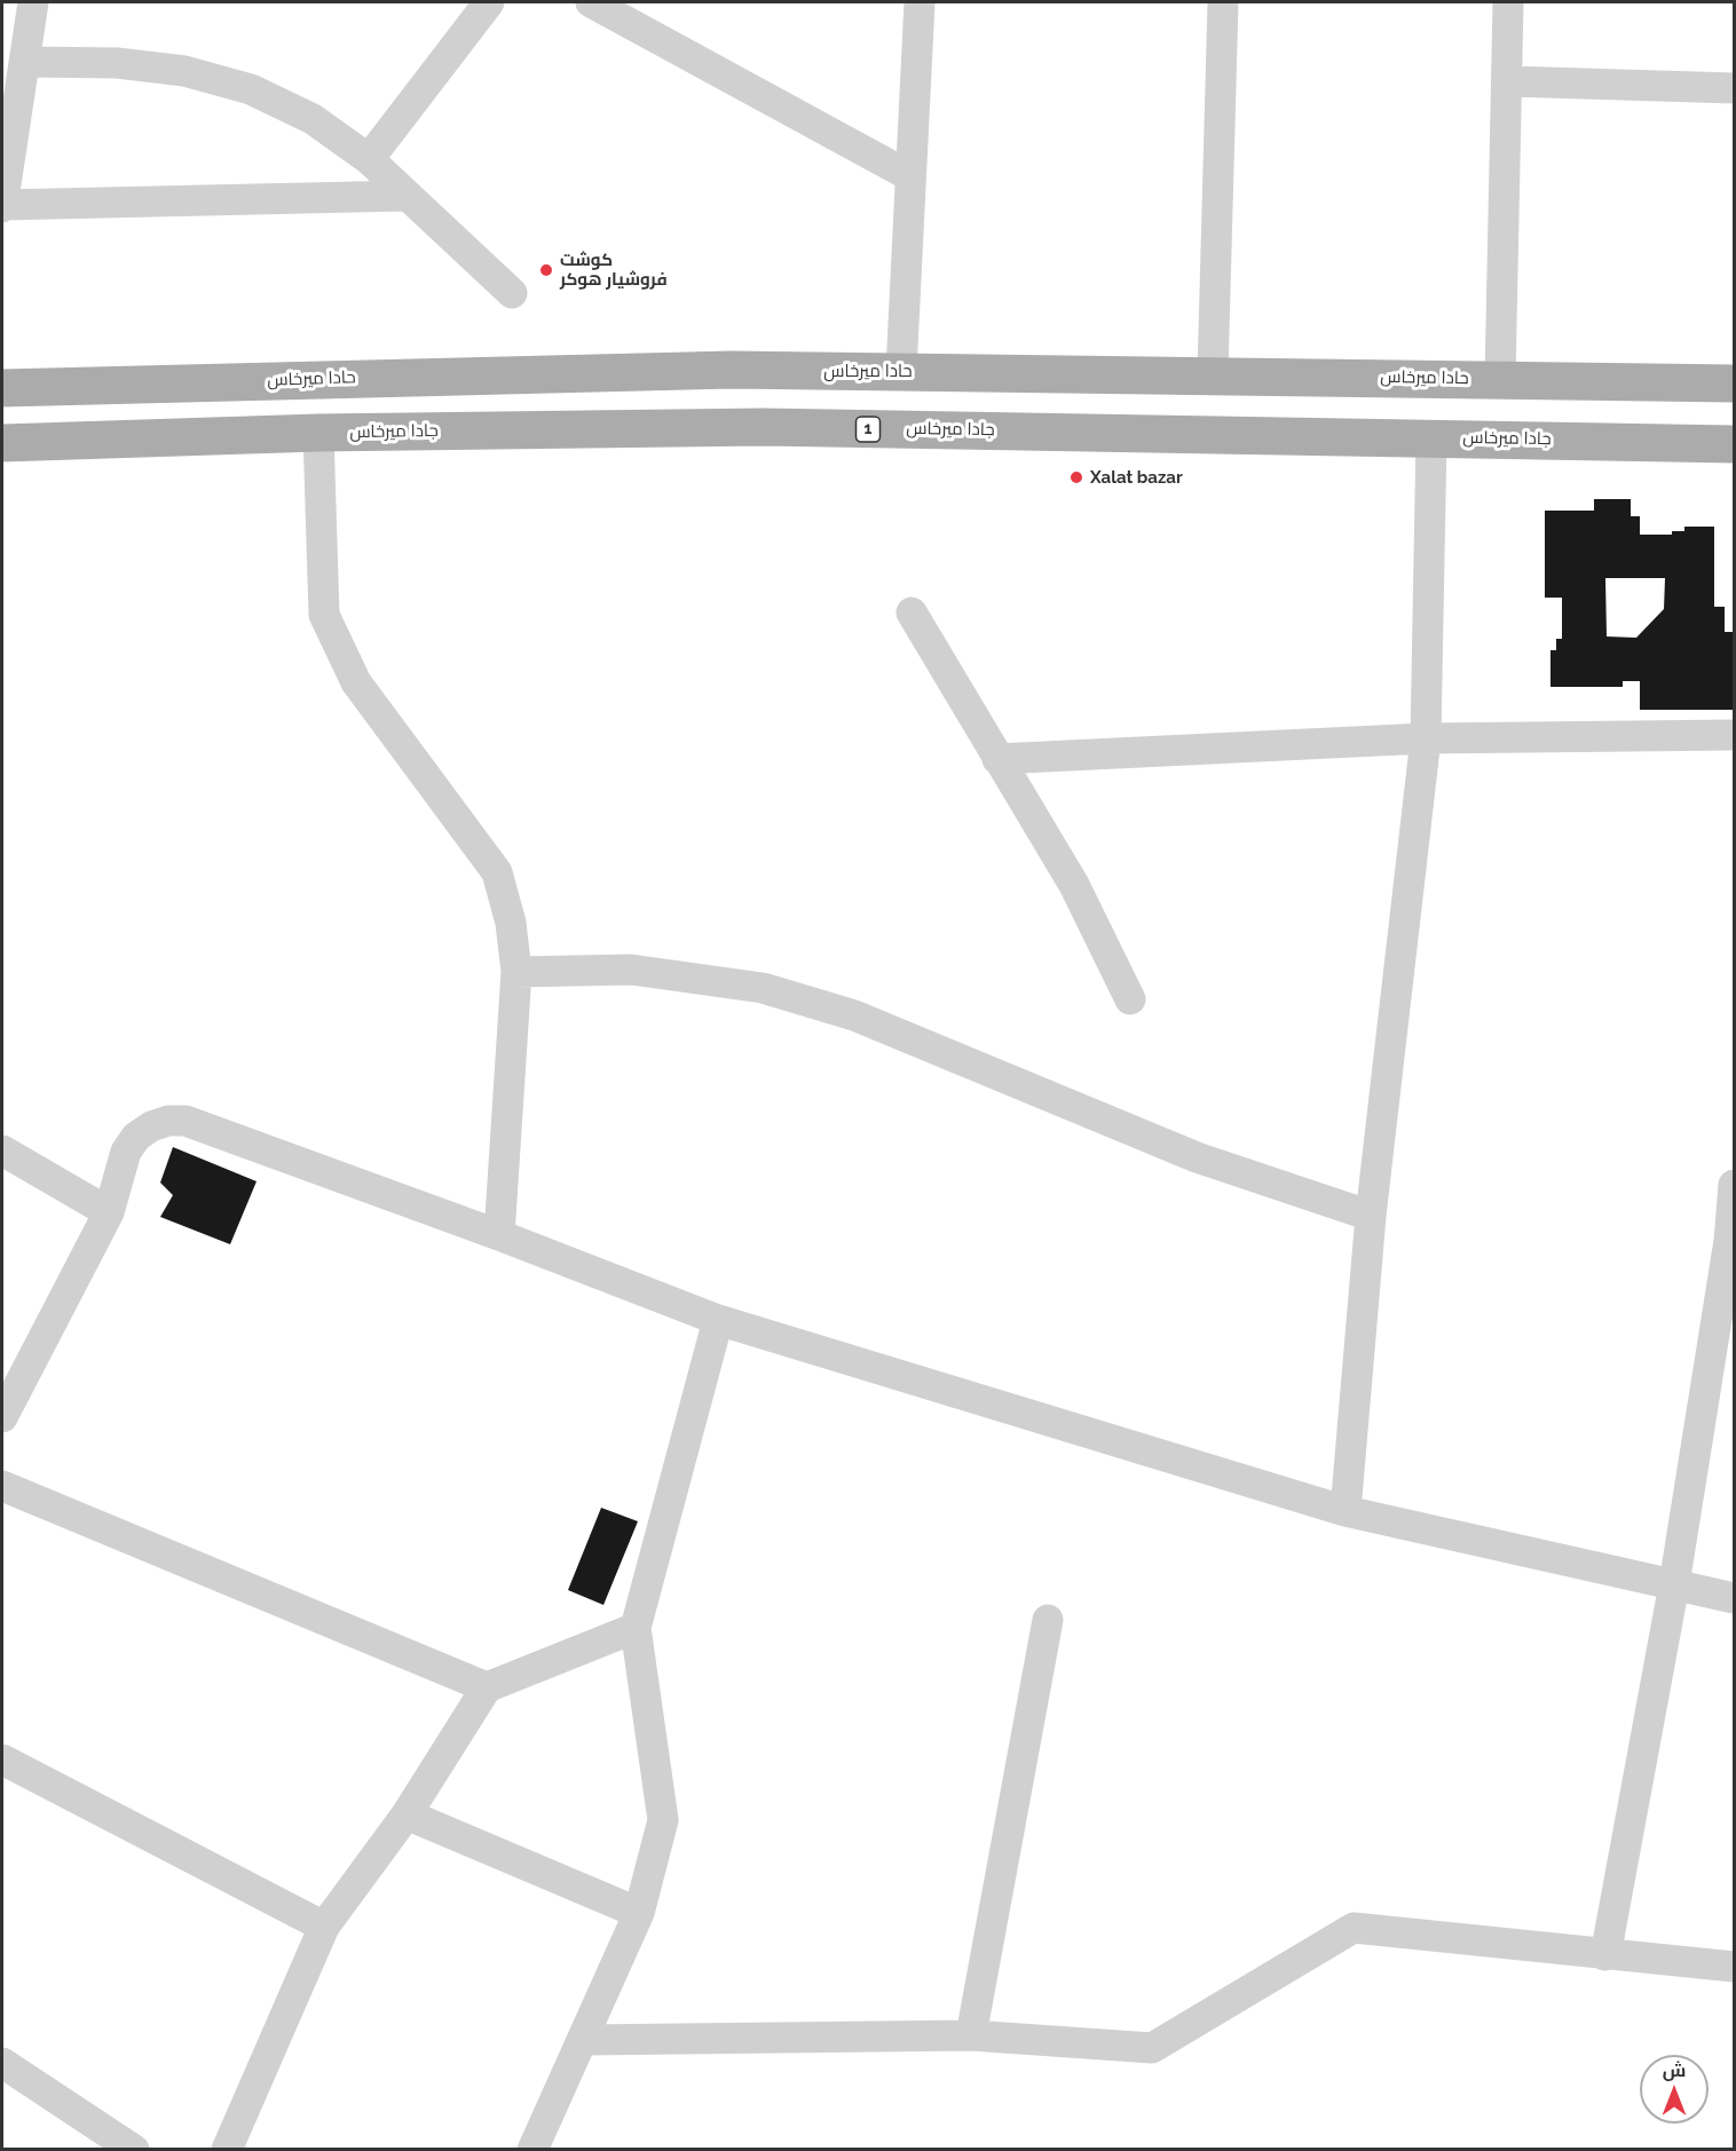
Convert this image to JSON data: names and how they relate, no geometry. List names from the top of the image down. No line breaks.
{"streets":{"main road":["حادا ميرخاس","1","جادا ميرخاس"]},"places":["كوشت فروشيار هوكر","Xalat bazar"],"north":"top"}
